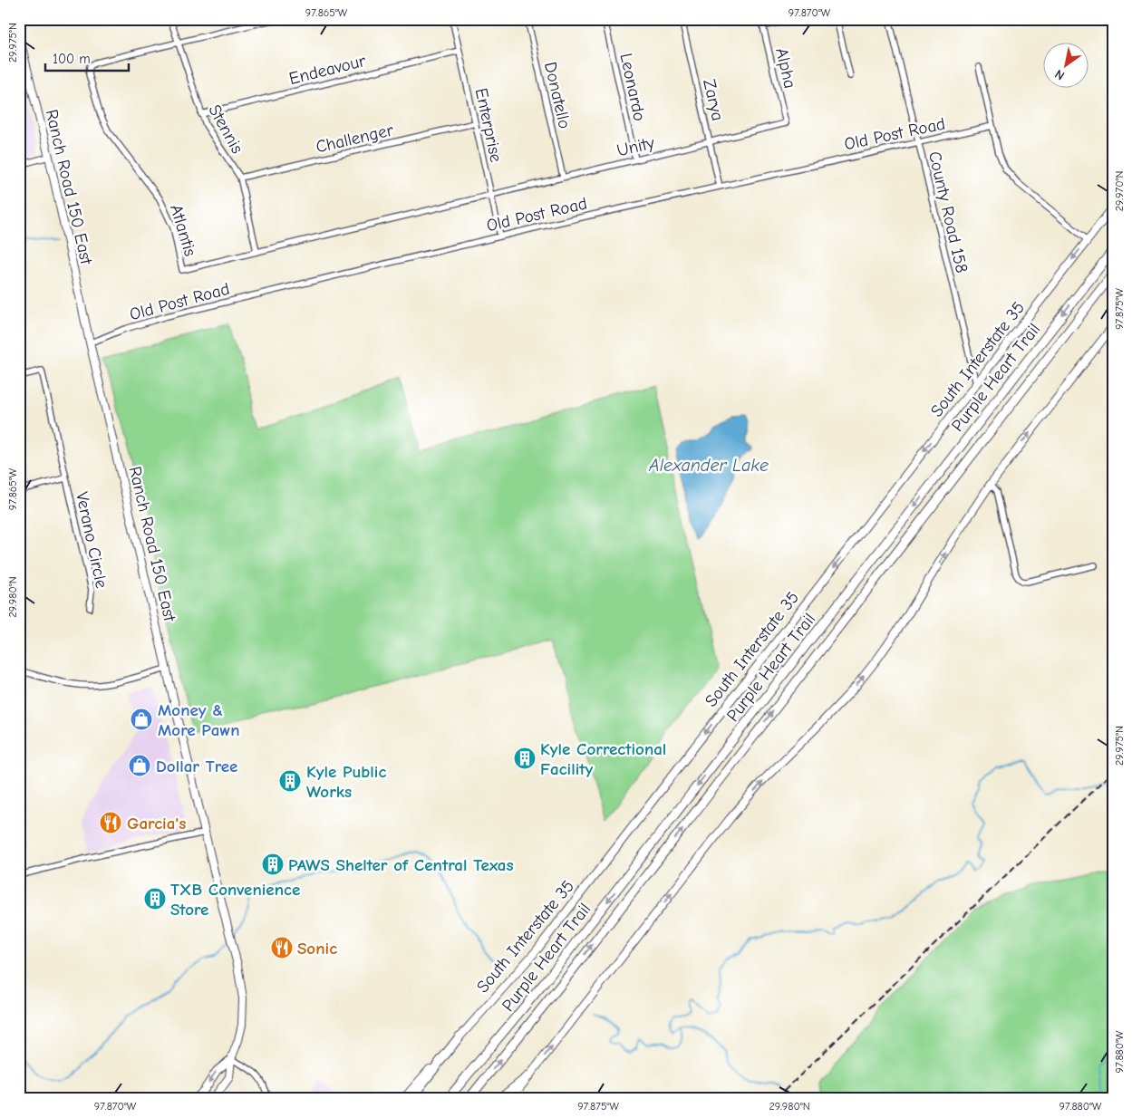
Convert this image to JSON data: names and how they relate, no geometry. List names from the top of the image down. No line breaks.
{"streets":{"highway":["Purple Heart Trail"],"main road":["Ranch Road 150 East","South Interstate 35"],"street":["Alpha","Endeavour","Leonardo","Donatello","Zarya","Enterprise","Stennis","Old Post Road","Challenger","Unity","County Road 158","Atlantis","Verano Circle"]},"crossings":[["Alpha","Unity"],["Endeavour","Enterprise"],["Endeavour","Stennis"],["Leonardo","Unity"],["Donatello","Unity"],["Zarya","Old Post Road"],["Zarya","Unity"],["Enterprise","Old Post Road"],["Enterprise","Challenger"],["Enterprise","Unity"],["Enterprise","Atlantis"],["Stennis","Challenger"],["Stennis","Atlantis"],["Old Post Road","Ranch Road 150 East"],["Old Post Road","County Road 158"],["Unity","Atlantis"],["County Road 158","South Interstate 35"]],"one_way":["South Interstate 35"],"water":["Alexander Lake"],"places":{"shop":["Money & More Pawn","Dollar Tree"],"building":["Kyle Correctional Facility","Kyle Public Works","PAWS Shelter of Central Texas","TXB Convenience Store"],"restaurant":["Garcia's","Sonic"]},"scale_bar":"100 m","north":"bottom left","coordinates":["97.865°W","97.870°W","29.975°N","29.970°N","97.875°W","29.980°N","97.880°W"]}
